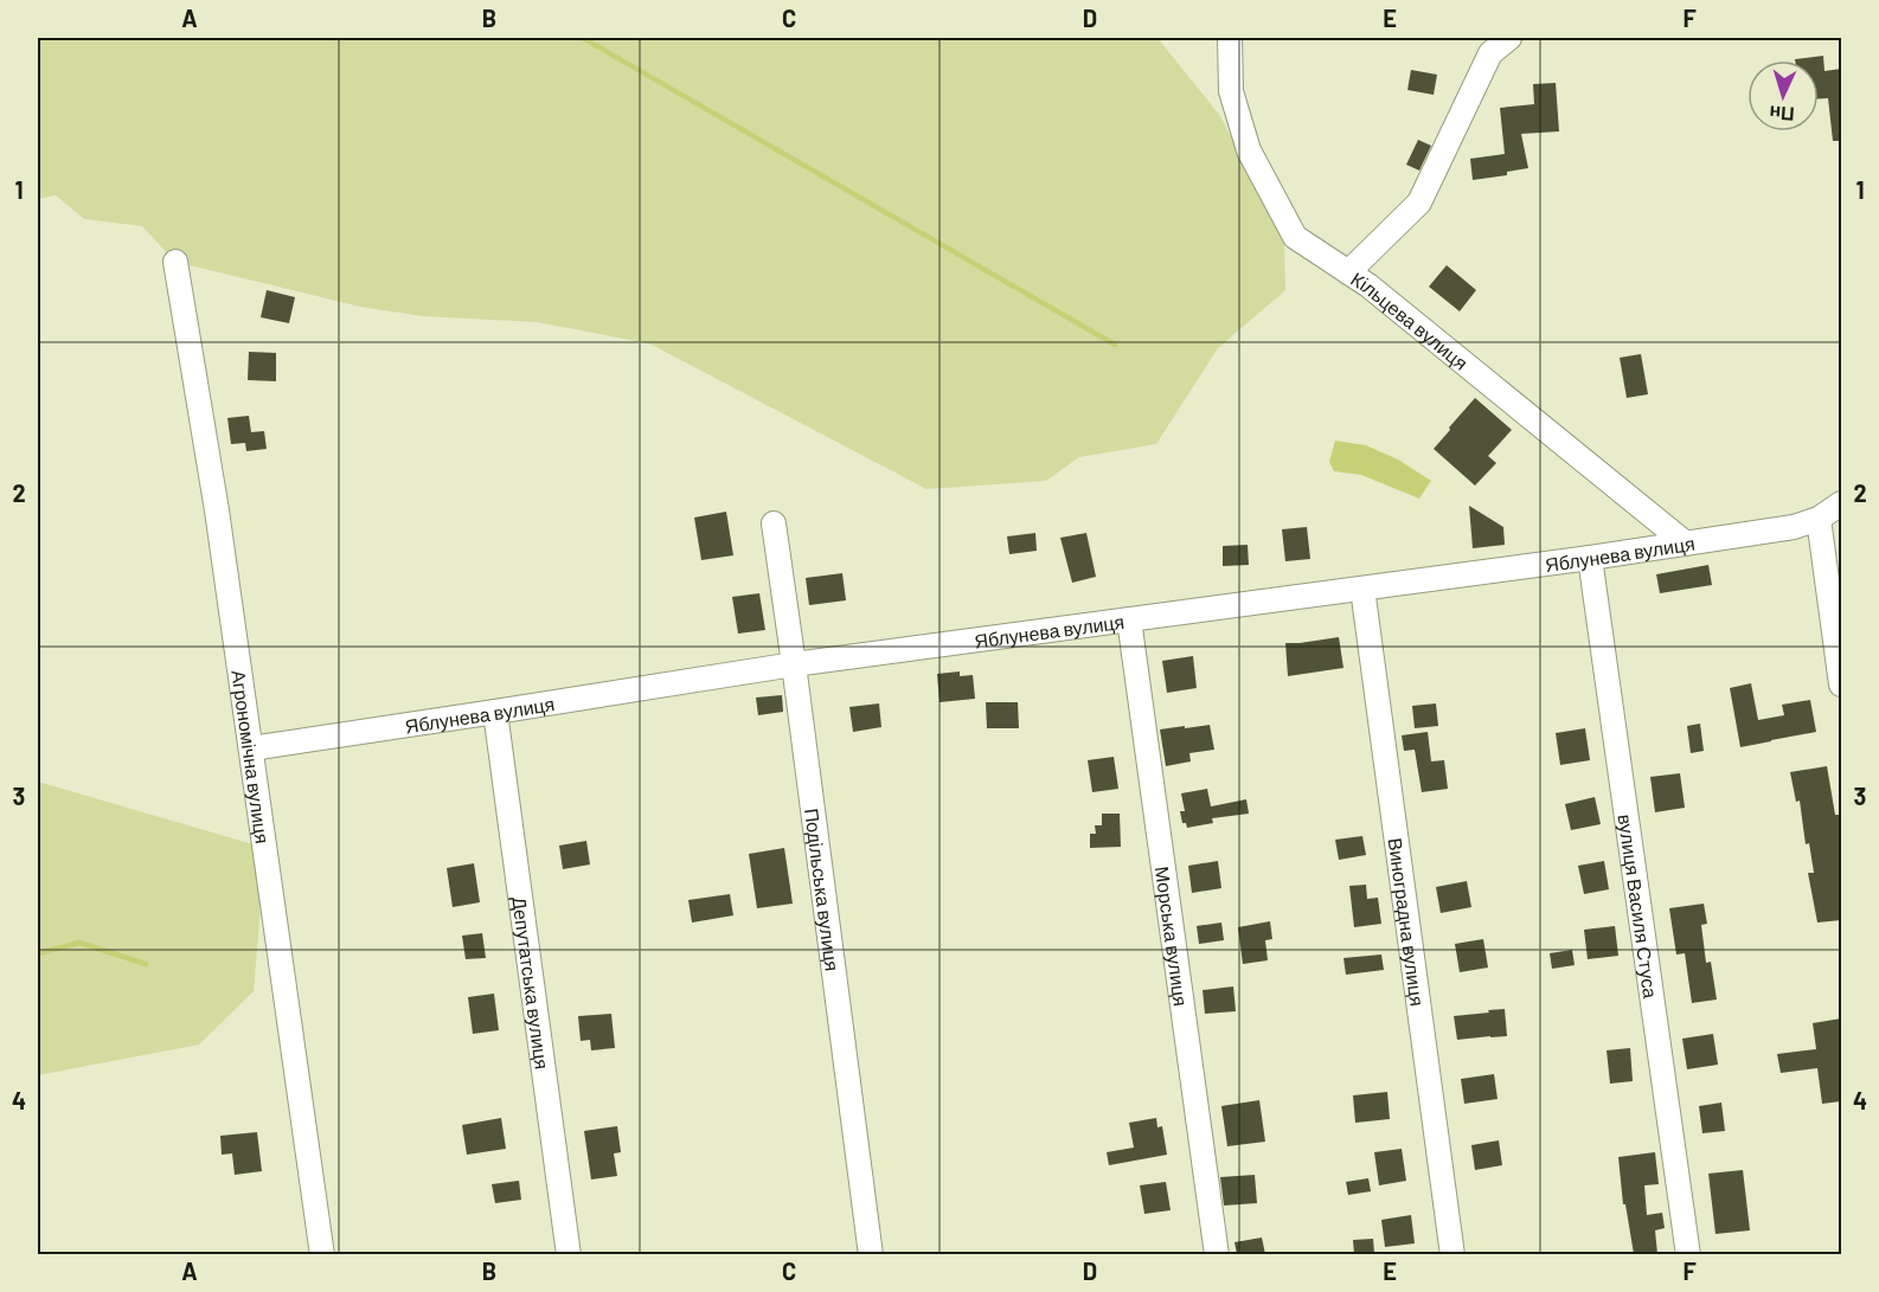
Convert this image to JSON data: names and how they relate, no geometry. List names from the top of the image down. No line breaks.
{"streets":{"street":["Кільцева вулиця","Яблунева вулиця","Агрономічна вулиця","Подільська вулиця","вулиця Василя Стуса","Виноградна вулиця","Морська вулиця","Депутатська вулиця"]},"crossings":[["Кільцева вулиця","Яблунева вулиця"],["Яблунева вулиця","Агрономічна вулиця"],["Яблунева вулиця","Подільська вулиця"],["Яблунева вулиця","вулиця Василя Стуса"],["Яблунева вулиця","Виноградна вулиця"],["Яблунева вулиця","Морська вулиця"],["Яблунева вулиця","Депутатська вулиця"]],"north":"bottom","grid":{"columns":["A","B","C","D","E","F"],"rows":["1","2","3","4"]}}
